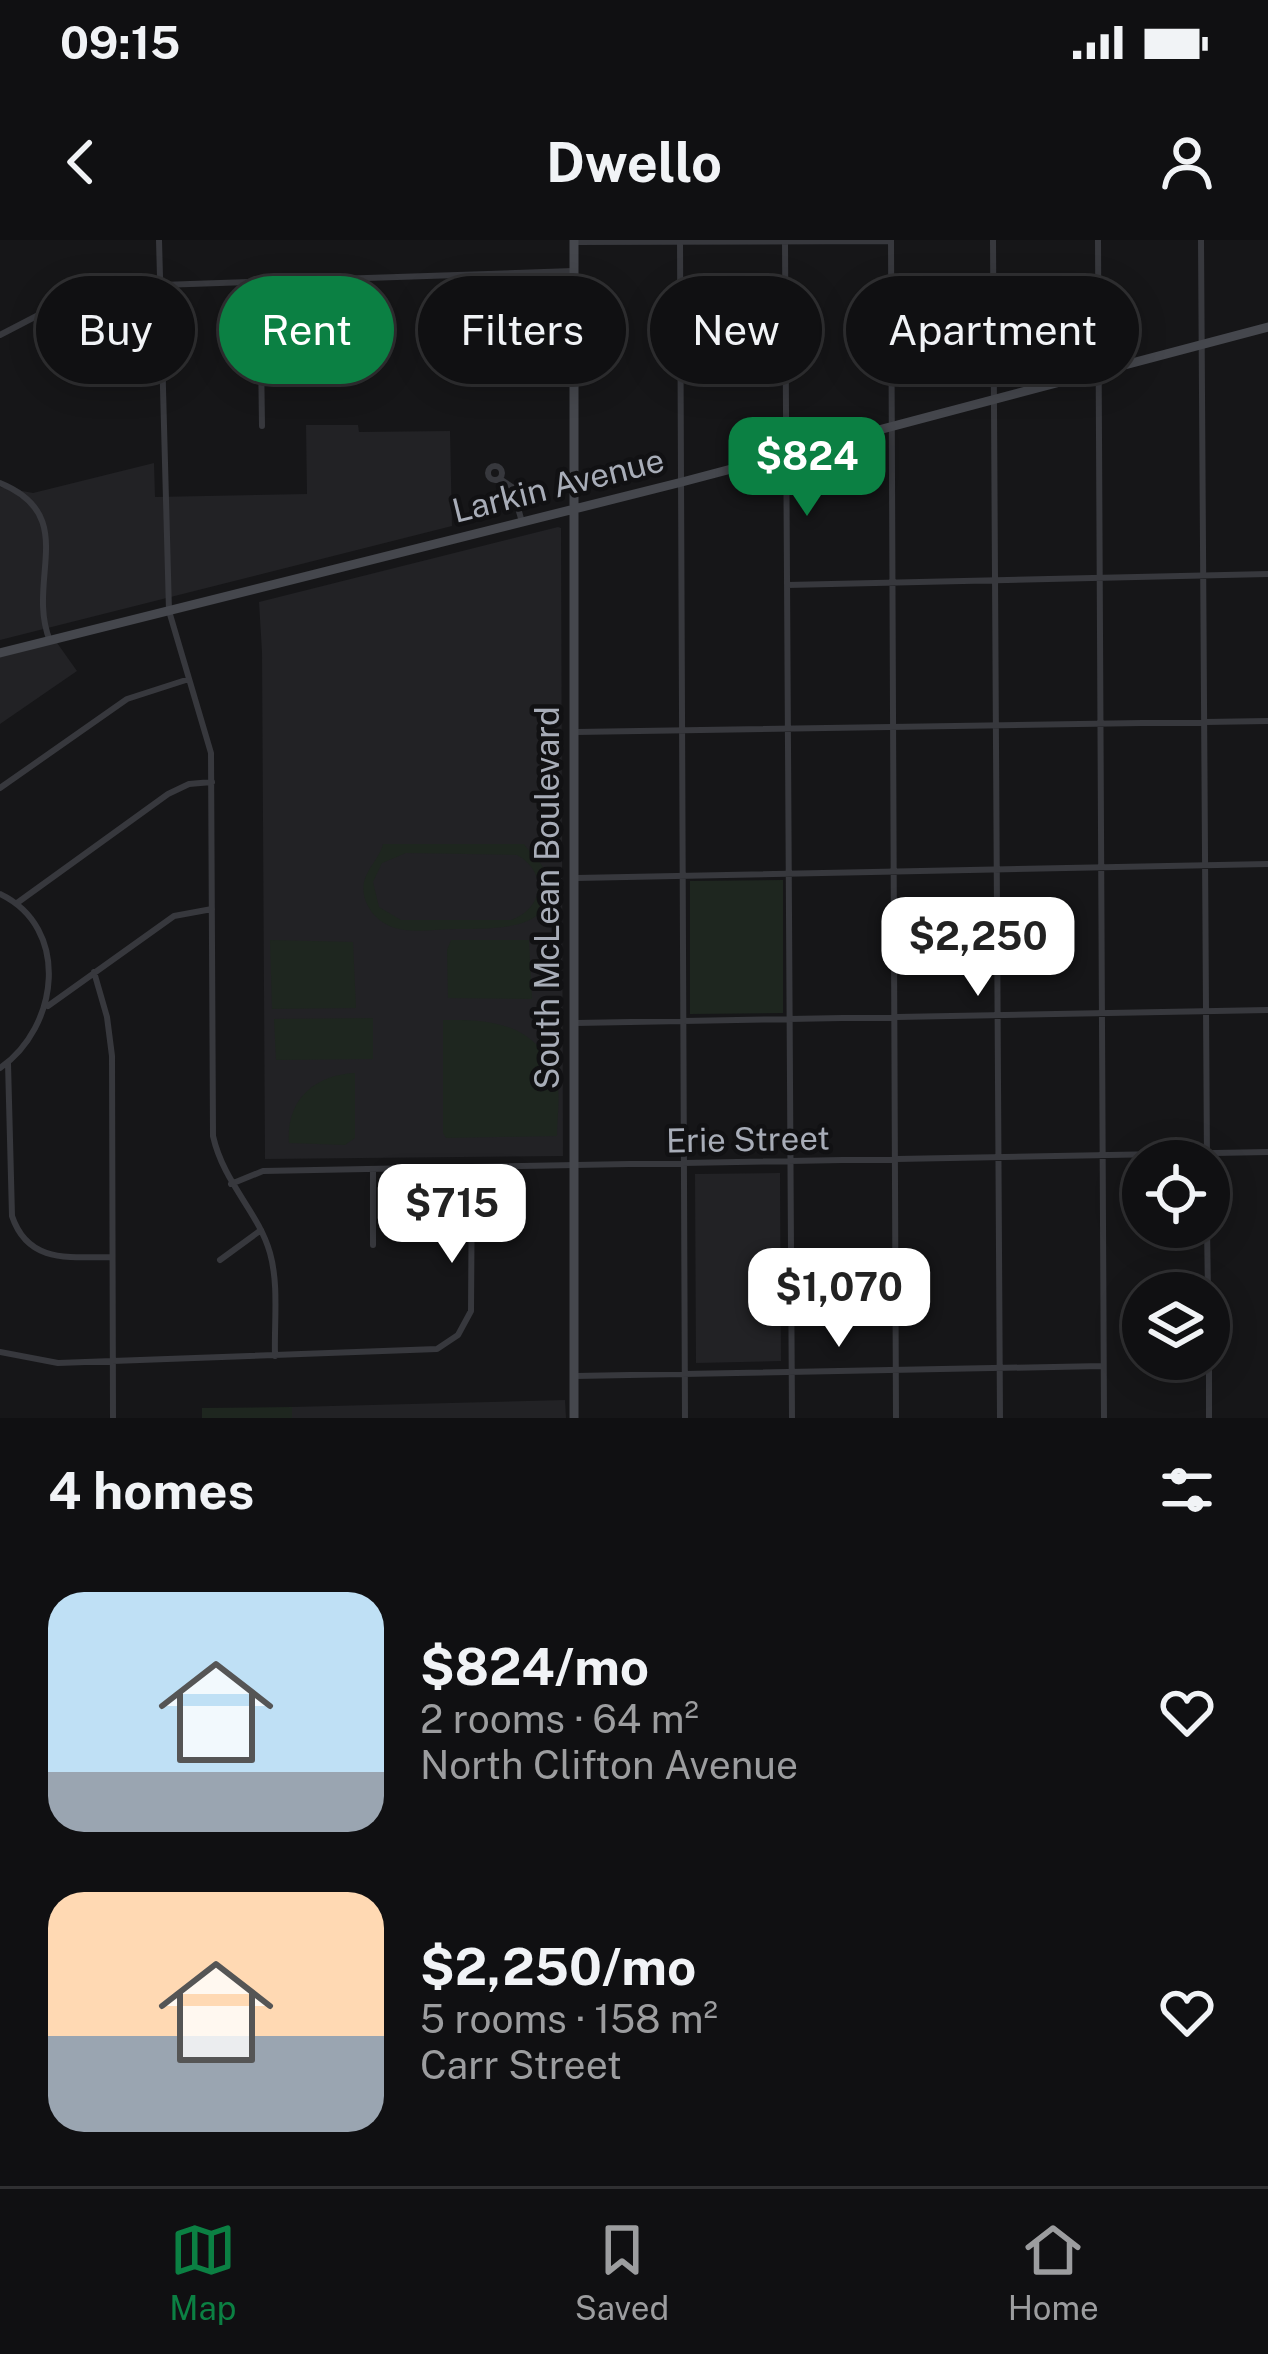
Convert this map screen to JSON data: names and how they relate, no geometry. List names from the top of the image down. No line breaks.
{"streets":{"main road":["Larkin Avenue","South McLean Boulevard"],"street":["Erie Street"]},"crossings":[["Larkin Avenue","South McLean Boulevard"],["South McLean Boulevard","Erie Street"]],"page":{"status":"09:15","header":"Dwello","chip":["Buy","Rent","Filters","New","Apartment"],"price":["$824","$2,250","$715","$1,070"],"heading":"4 homes","list":[{"name":"$824/mo","note":"2 rooms · 64 m² · North Clifton Avenue"},{"name":"$2,250/mo","note":"5 rooms · 158 m² · Carr Street"}],"tabs":["Map","Saved","Home"]}}
